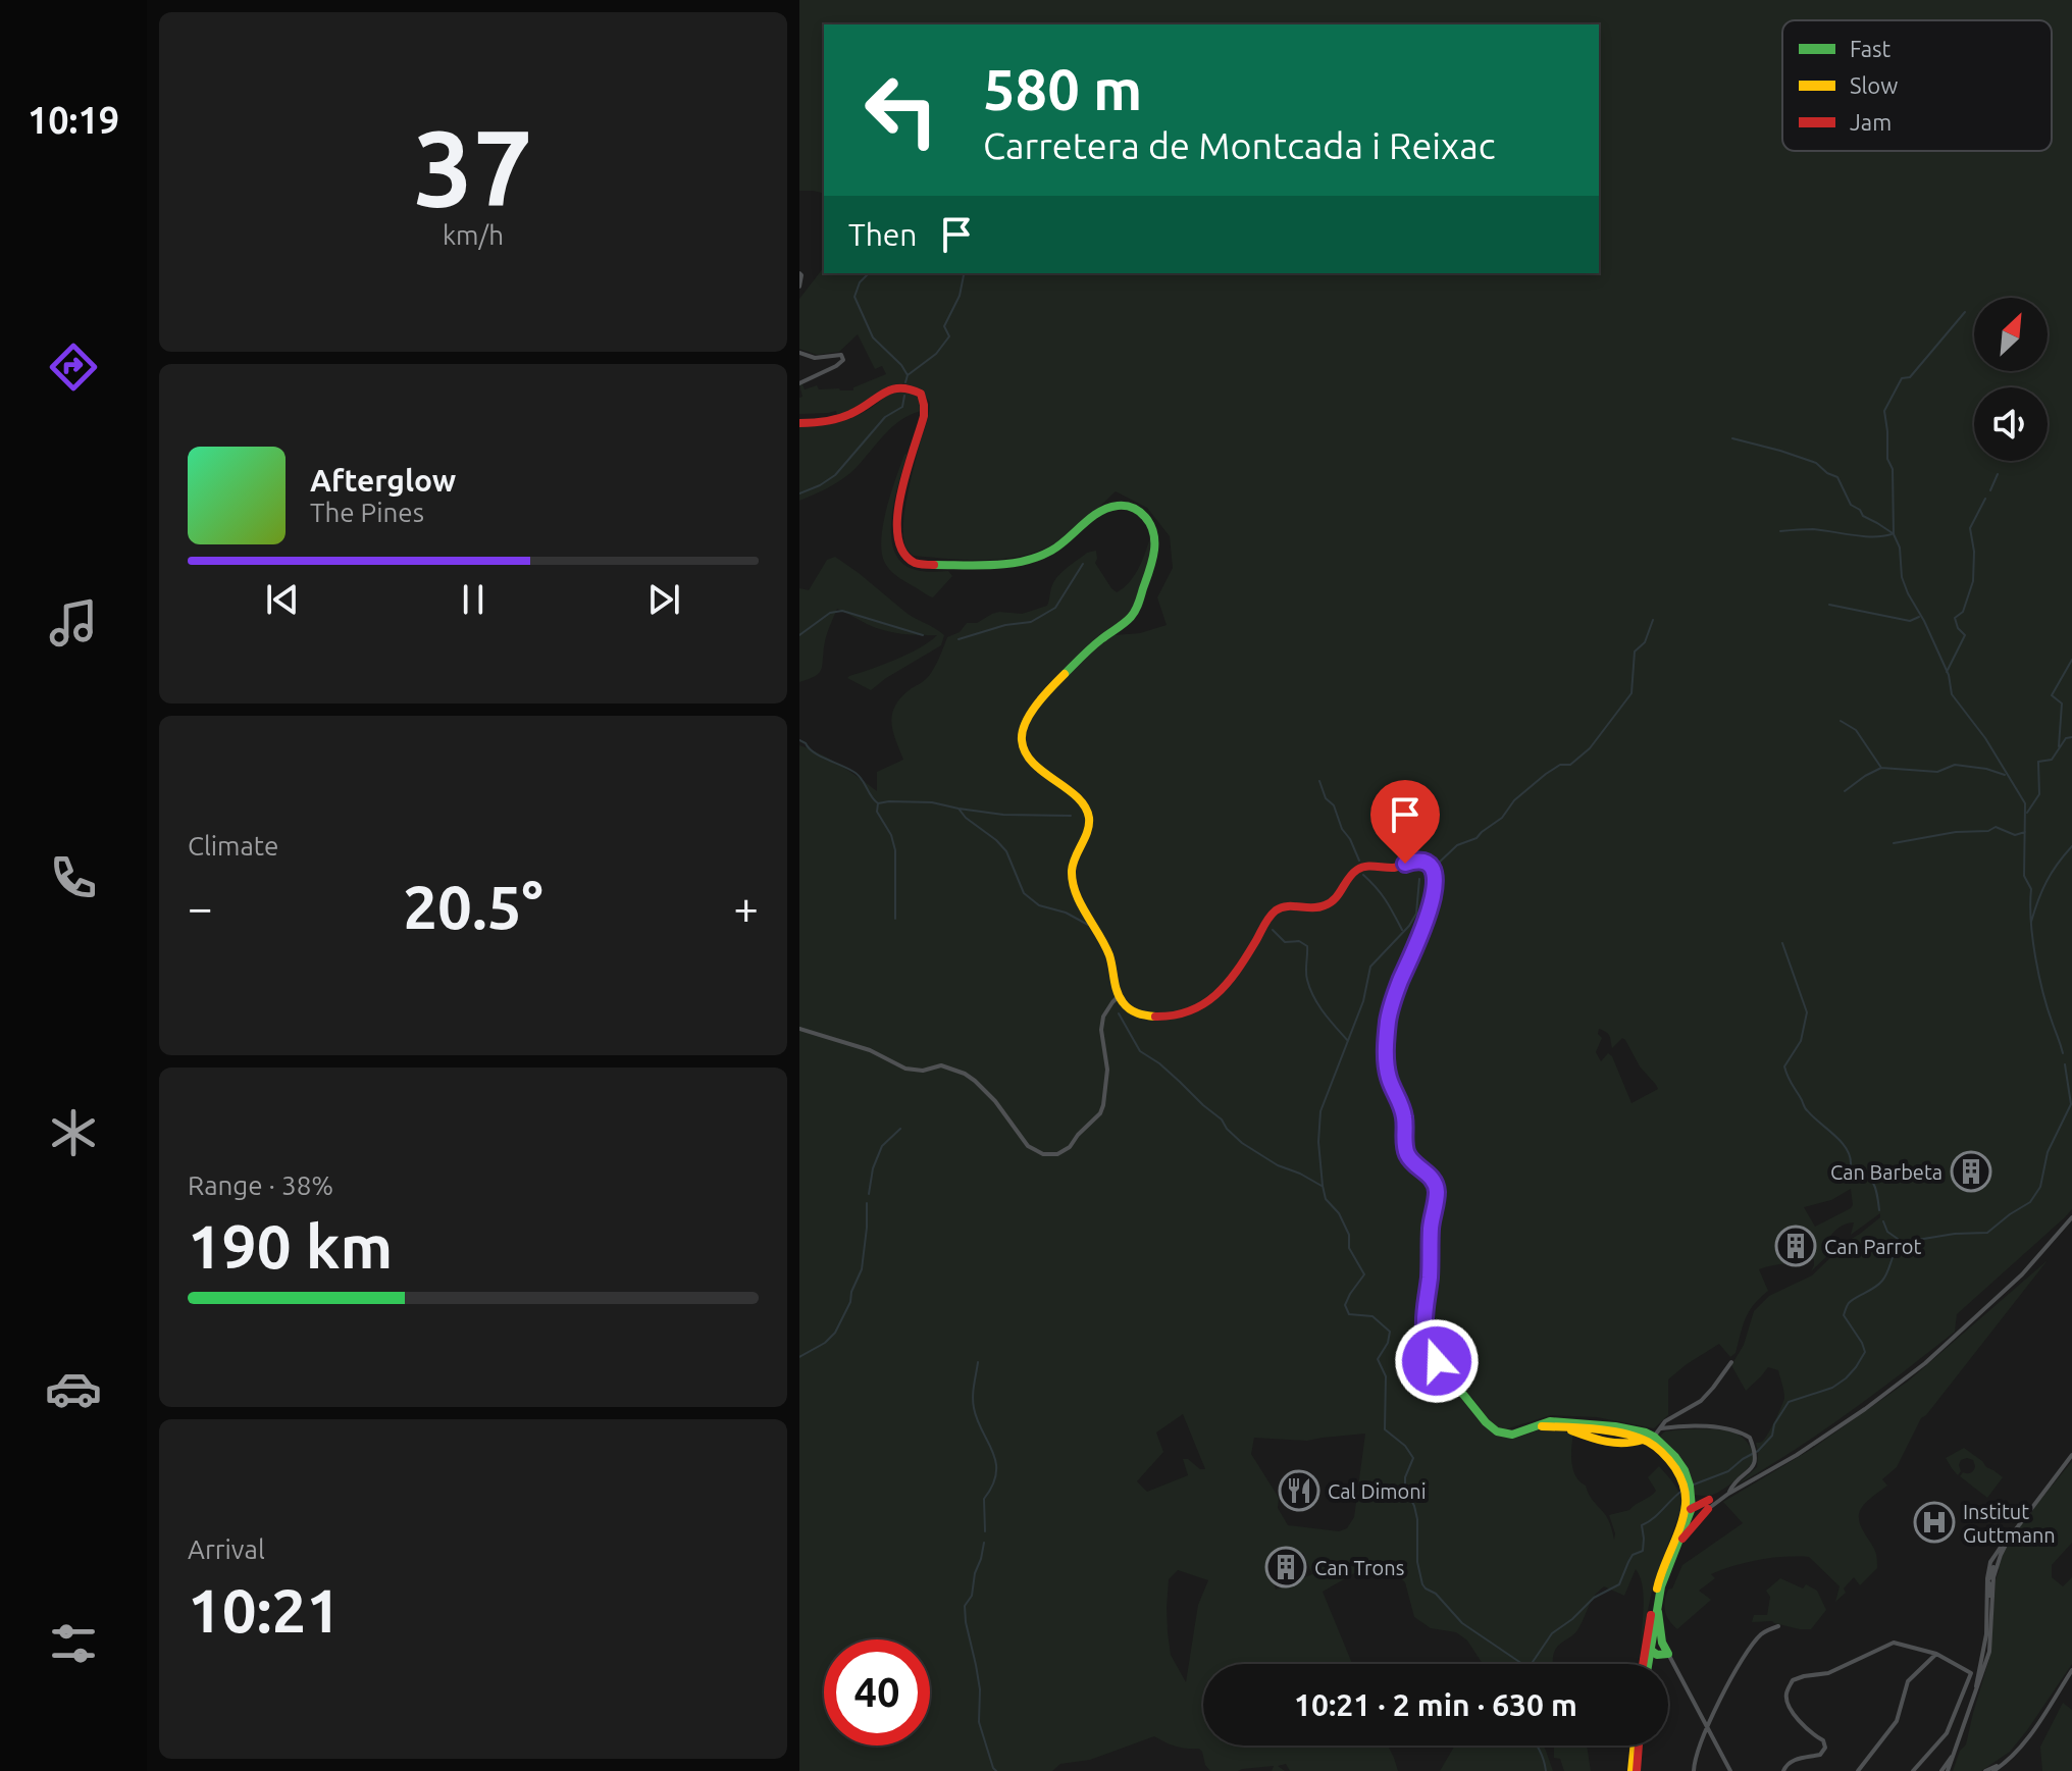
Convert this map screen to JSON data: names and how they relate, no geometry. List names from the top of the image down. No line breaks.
{"places":{"building":["Can Barbeta","Can Parrot","Can Trons"],"restaurant":["Cal Dimoni"],"hospital":["Institut Guttmann"]},"legend":["Fast","Slow","Jam"],"north":"top right","page":{"tabs":"10:19","tile":[["37","km/h"],"Climate",["Range · 38%","190 km"],["Arrival","10:21"]],"turn":["580 m","Carretera de Montcada i Reixac"],"then":"Then","song":["Afterglow","The Pines"],"heat":["−","20.5°","+"],"limit":"40","trip":"10:21 · 2 min · 630 m"}}
